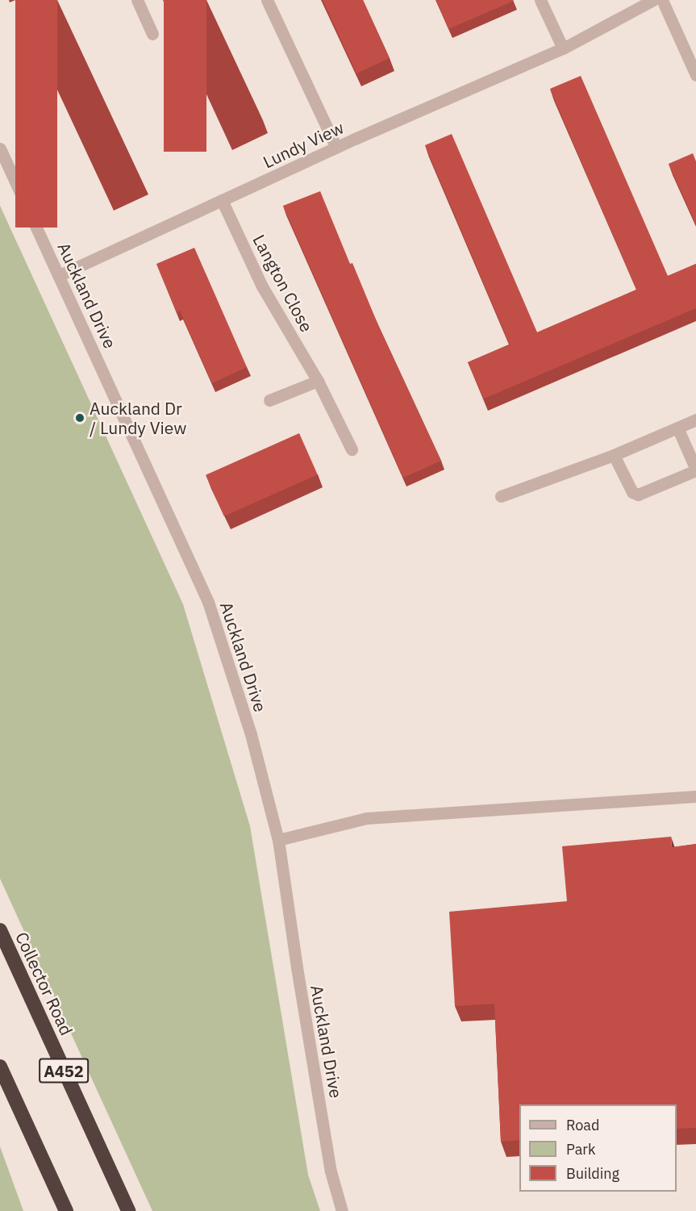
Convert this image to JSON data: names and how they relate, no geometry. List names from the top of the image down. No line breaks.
{"streets":{"highway":["Collector Road","A452"],"street":["Lundy View","Langton Close","Auckland Drive"]},"crossings":[["Lundy View","Langton Close"],["Lundy View","Auckland Drive"]],"places":["Auckland Dr / Lundy View"],"legend":["Road","Park","Building"]}
